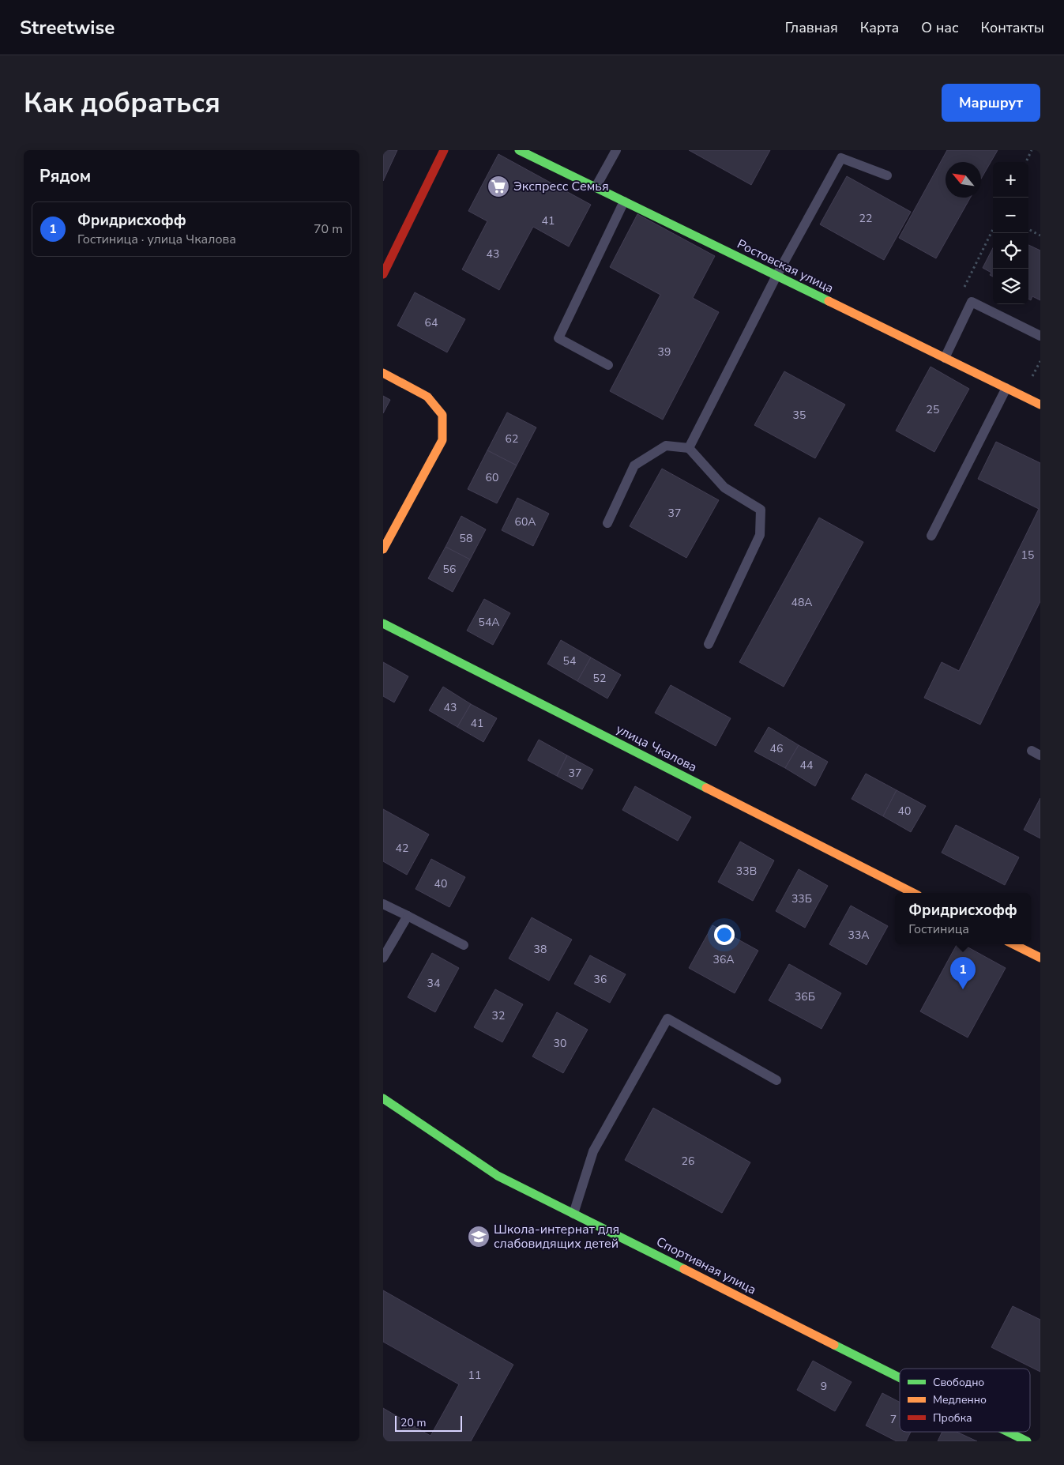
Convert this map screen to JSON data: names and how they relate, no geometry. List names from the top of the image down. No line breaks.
{"streets":{"street":["Ростовская улица","улица Чкалова","Спортивная улица"]},"places":{"supermarket":["Экспресс Семья"],"school or university":["Школа-интернат для слабовидящих детей"]},"house_numbers":["22","41","43","64","39","25","35","62","60","37","60А","58","15","56","48А","54А","54","52","43","41","46","44","37","40","42","33В","40","33Б","33А","38","36А","36","34","36Б","32","30","26","11","9","7"],"legend":["Свободно","Медленно","Пробка"],"scale_bar":"20 m","north":"top left","page":{"header":"Streetwise","nav":["Главная","Карта","О нас","Контакты"],"buttons":"Маршрут","title":"Как добраться","heading":"Рядом","map_buttons":["+","−"],"list":[{"mark":"1","name":"Фридрисхофф","note":"Гостиница · улица Чкалова","value":"70 m"}],"popup":["Фридрисхофф","Гостиница"],"pins":"1","scale":"20 m"}}
